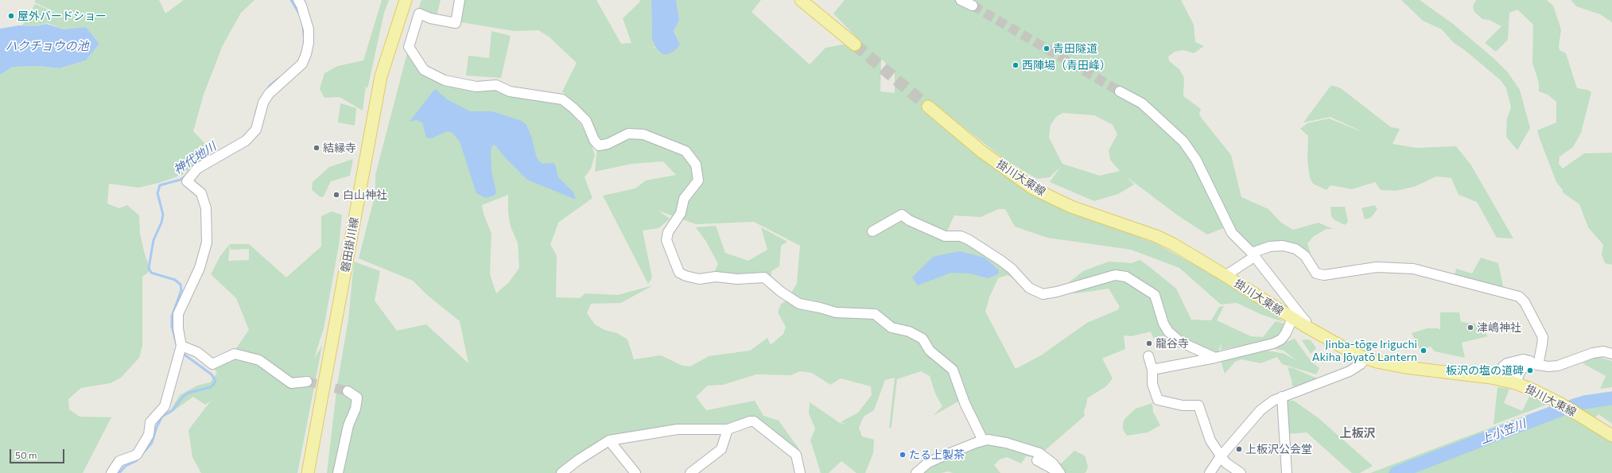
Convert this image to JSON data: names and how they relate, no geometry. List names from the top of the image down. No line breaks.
{"streets":{"main road":["掛川大東線","磐田掛川線"]},"districts":["上板沢"],"water":["ハクチョウの池","神代地川","上小笠川"],"places":["屋外バードショー","青田隧道","西陣場（青田峰）","結縁寺","白山神社","津嶋神社","龍谷寺","Jinba-tōge Iriguchi Akiha Jōyatō Lantern","板沢の塩の道碑","上板沢公会堂","たる上製茶"],"scale_bar":"50 m"}
